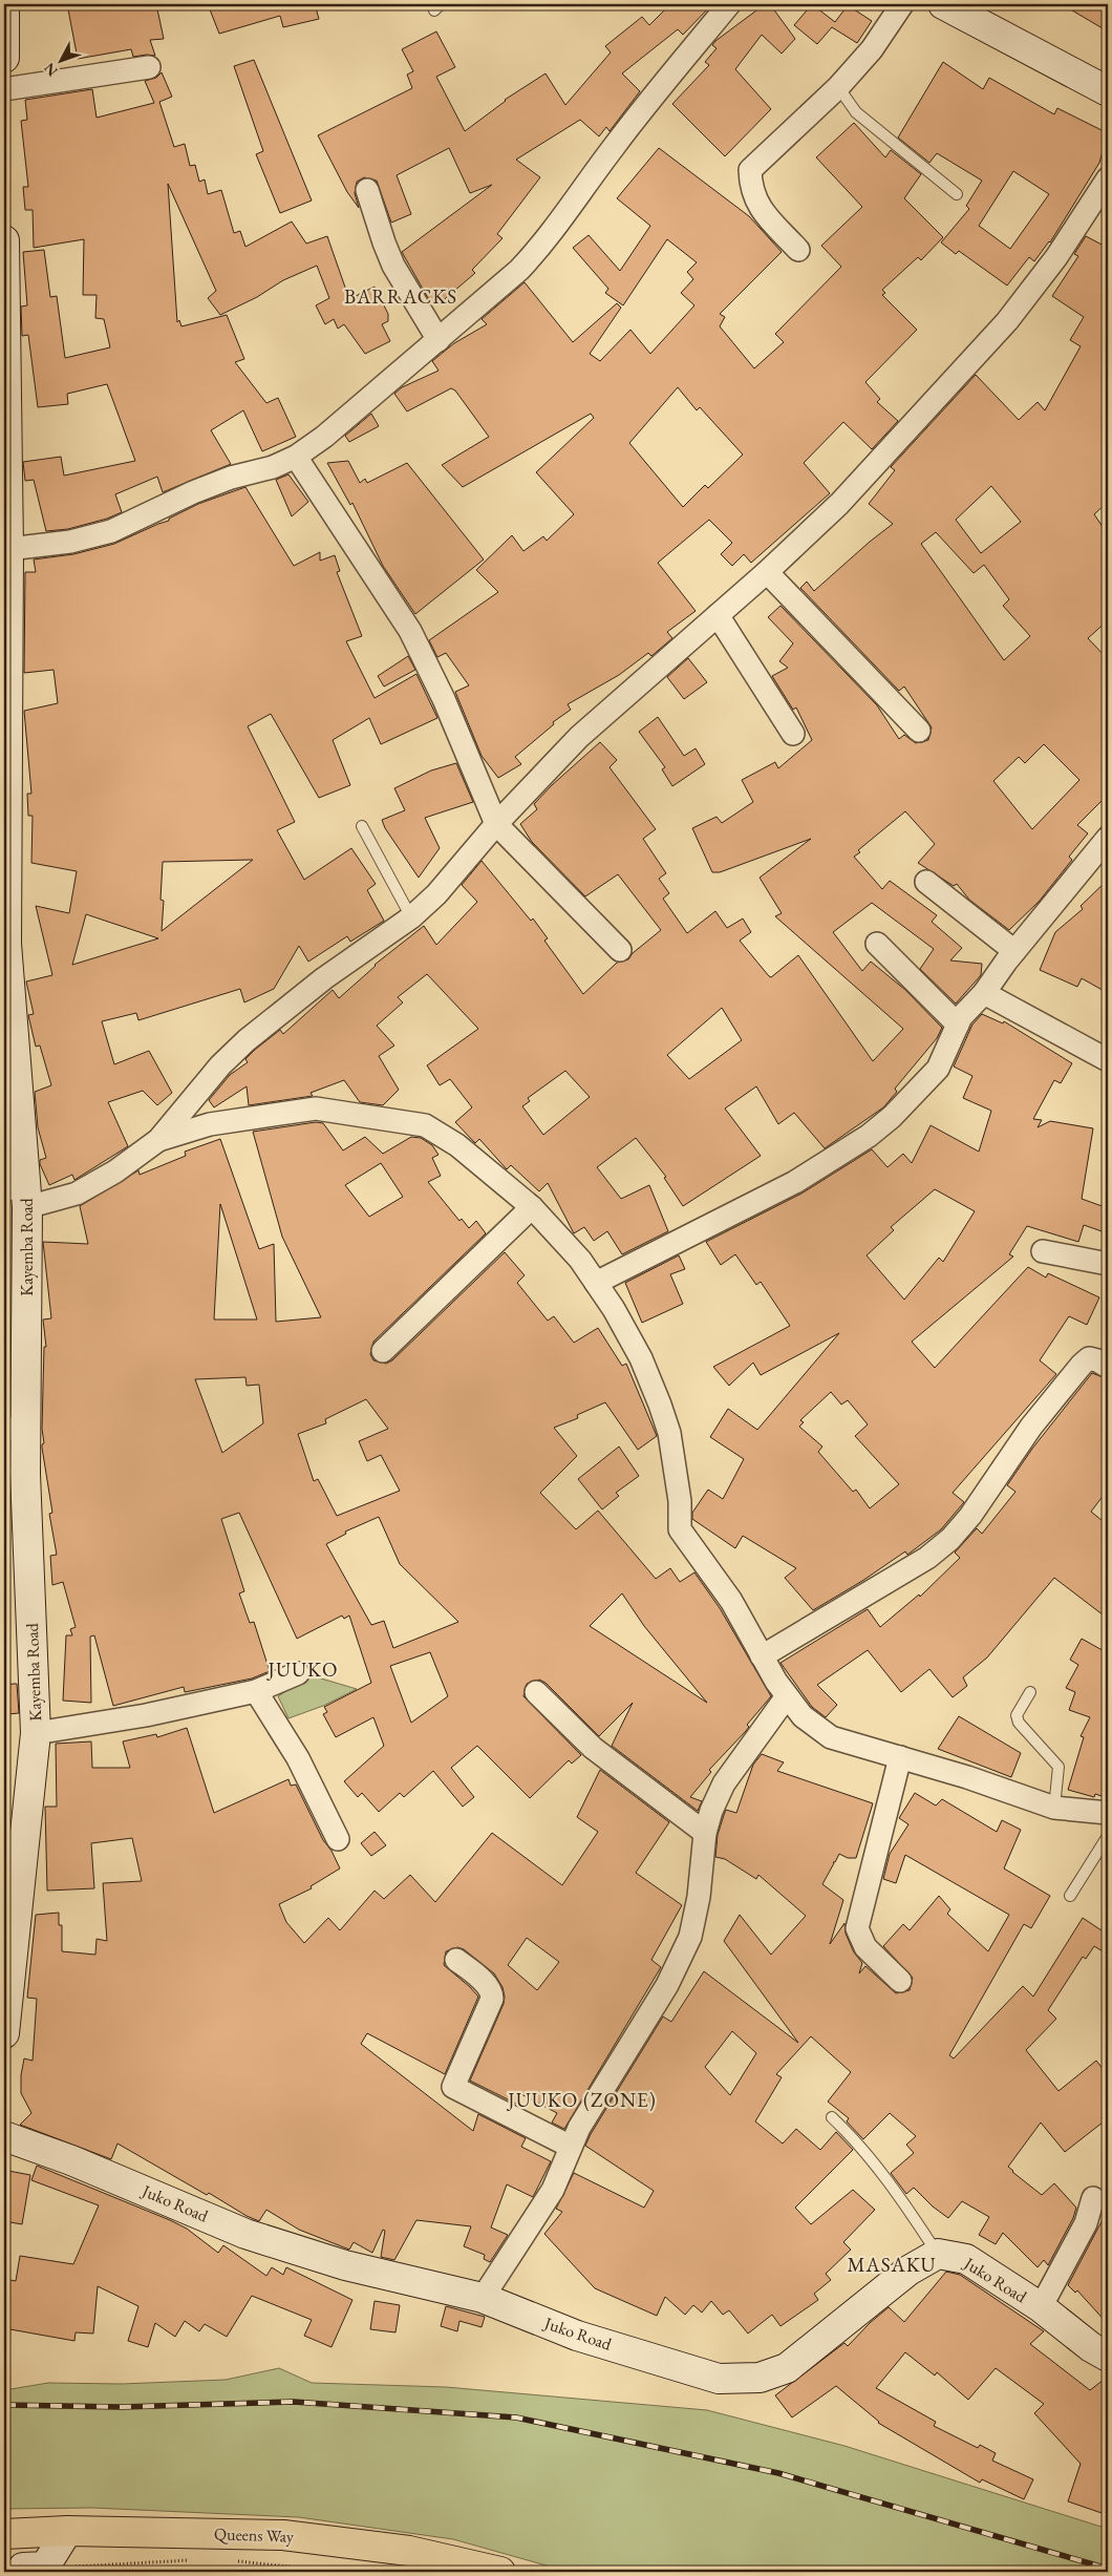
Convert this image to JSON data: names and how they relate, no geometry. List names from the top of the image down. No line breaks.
{"streets":{"highway":["Queens Way"],"street":["Kayemba Road","Juko Road"]},"districts":["BARRACKS","JUUKO","JUUKO (ZONE)","MASAKU"],"north":"bottom left"}
